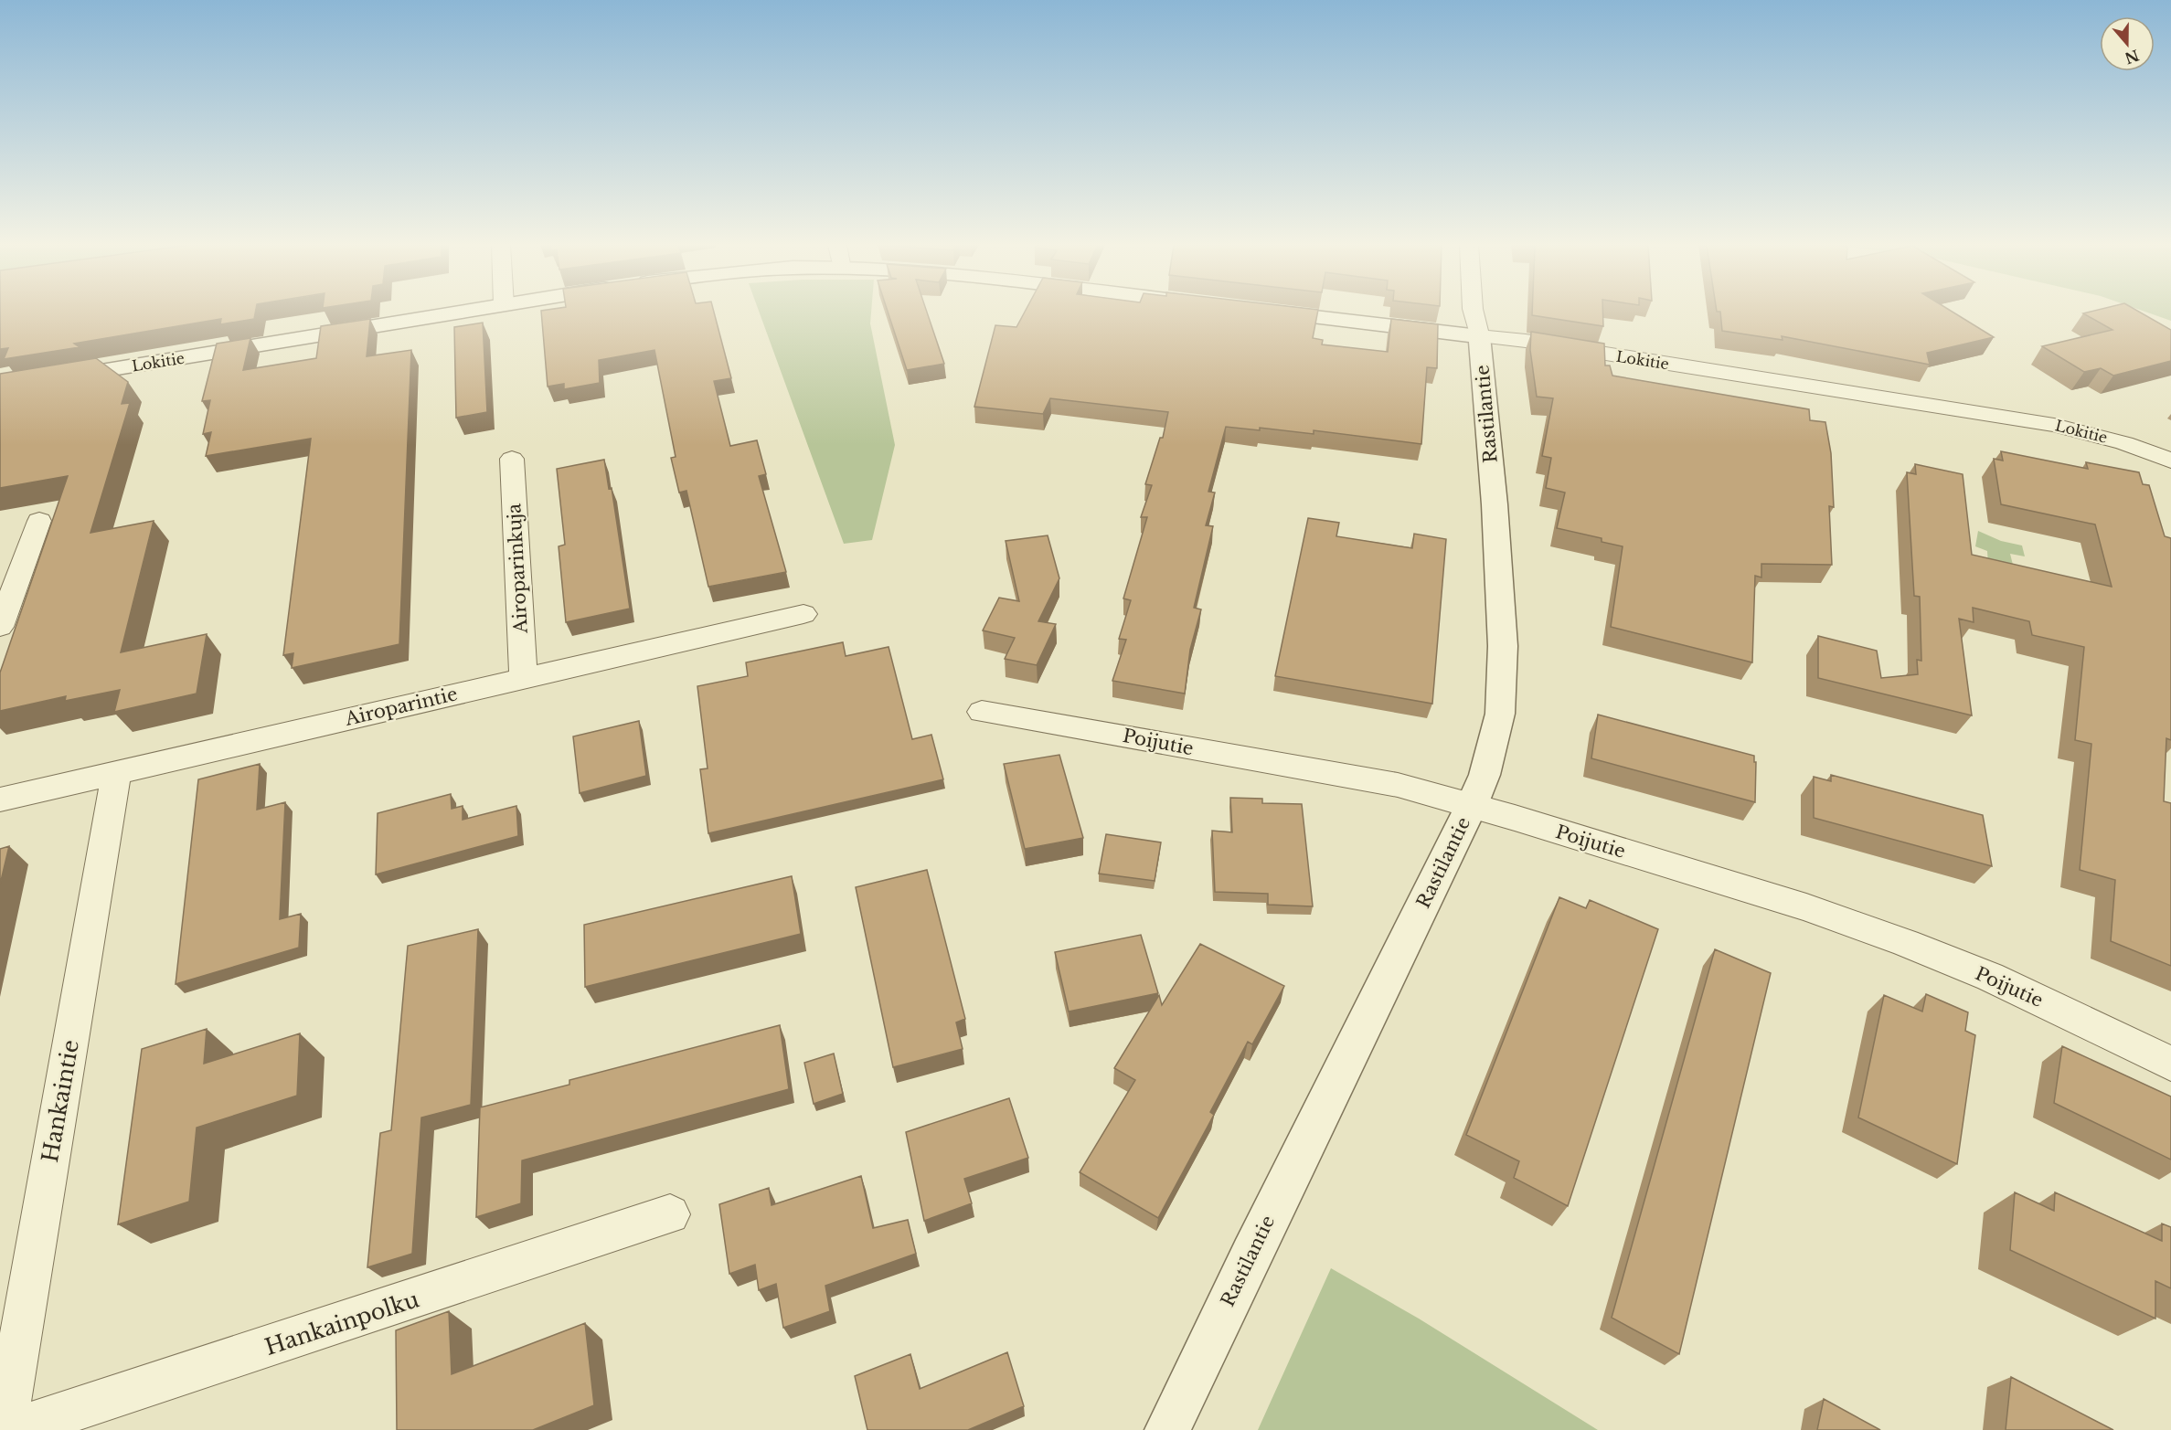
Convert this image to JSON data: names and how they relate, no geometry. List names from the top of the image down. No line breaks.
{"streets":{"street":["Lokitie","Rastilantie","Airoparinkuja","Airoparintie","Poijutie","Hankaintie","Hankainpolku"]},"crossings":[["Lokitie","Rastilantie"],["Rastilantie","Poijutie"],["Airoparinkuja","Airoparintie"],["Airoparintie","Hankaintie"]],"north":"bottom"}
